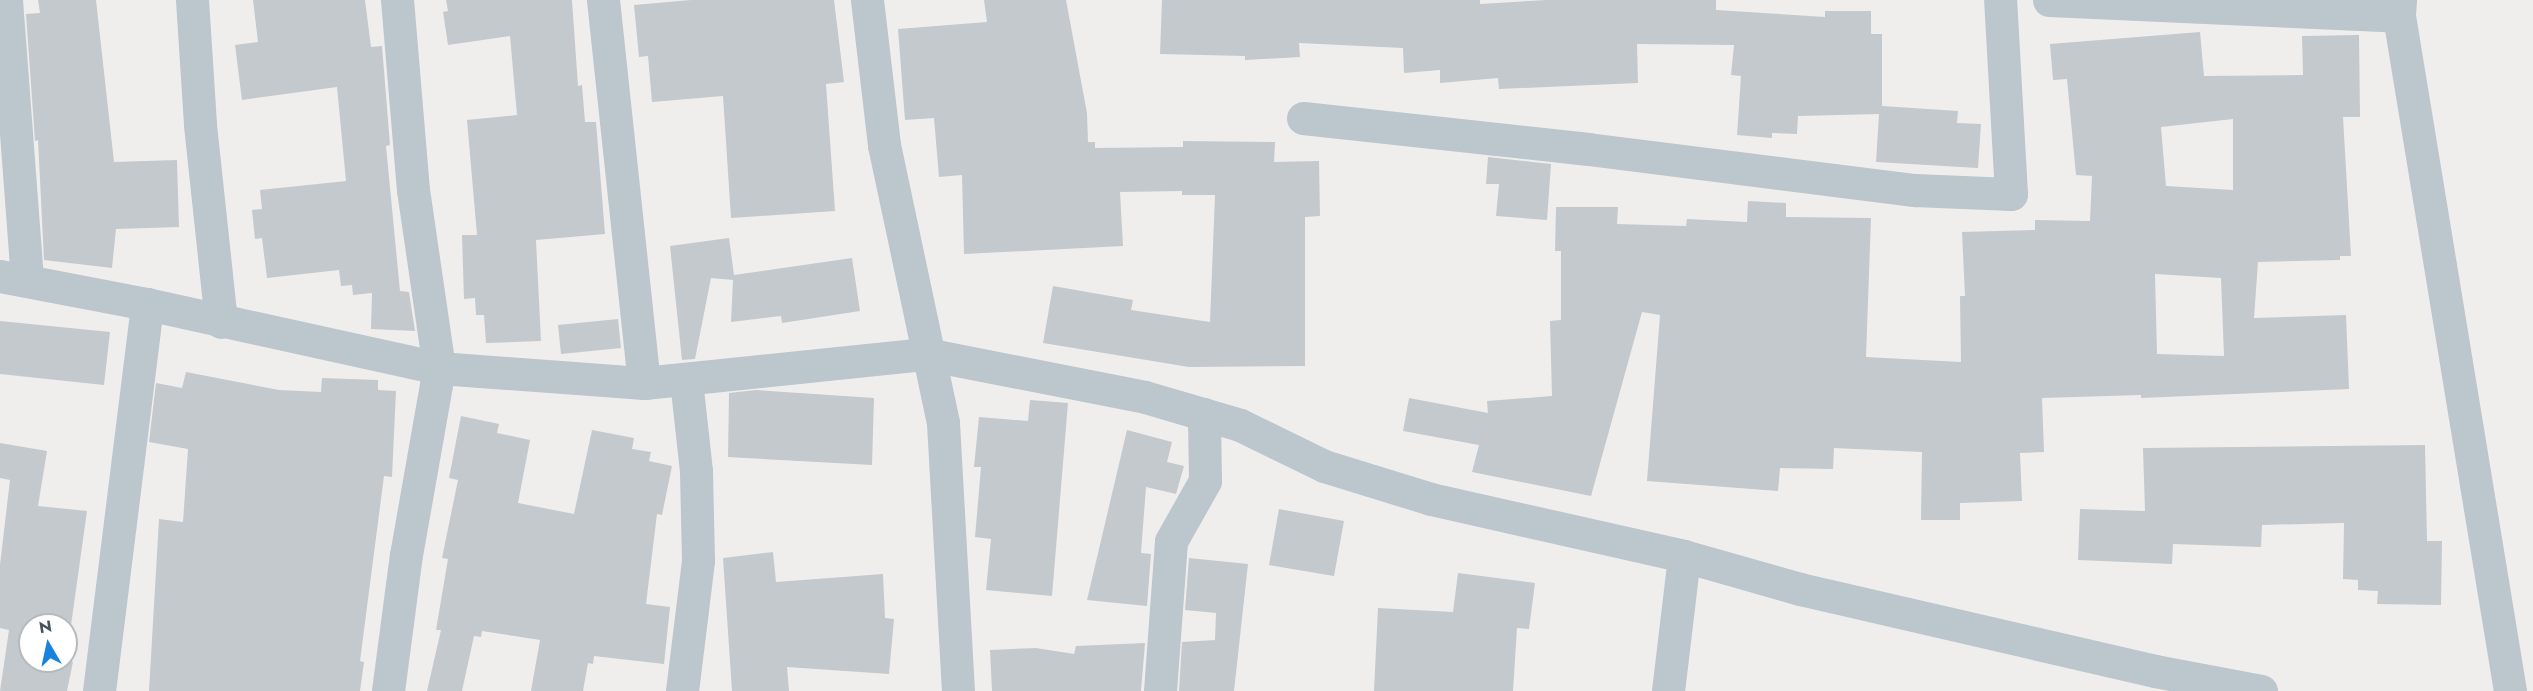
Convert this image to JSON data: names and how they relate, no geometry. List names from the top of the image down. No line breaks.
{"north":"top"}
